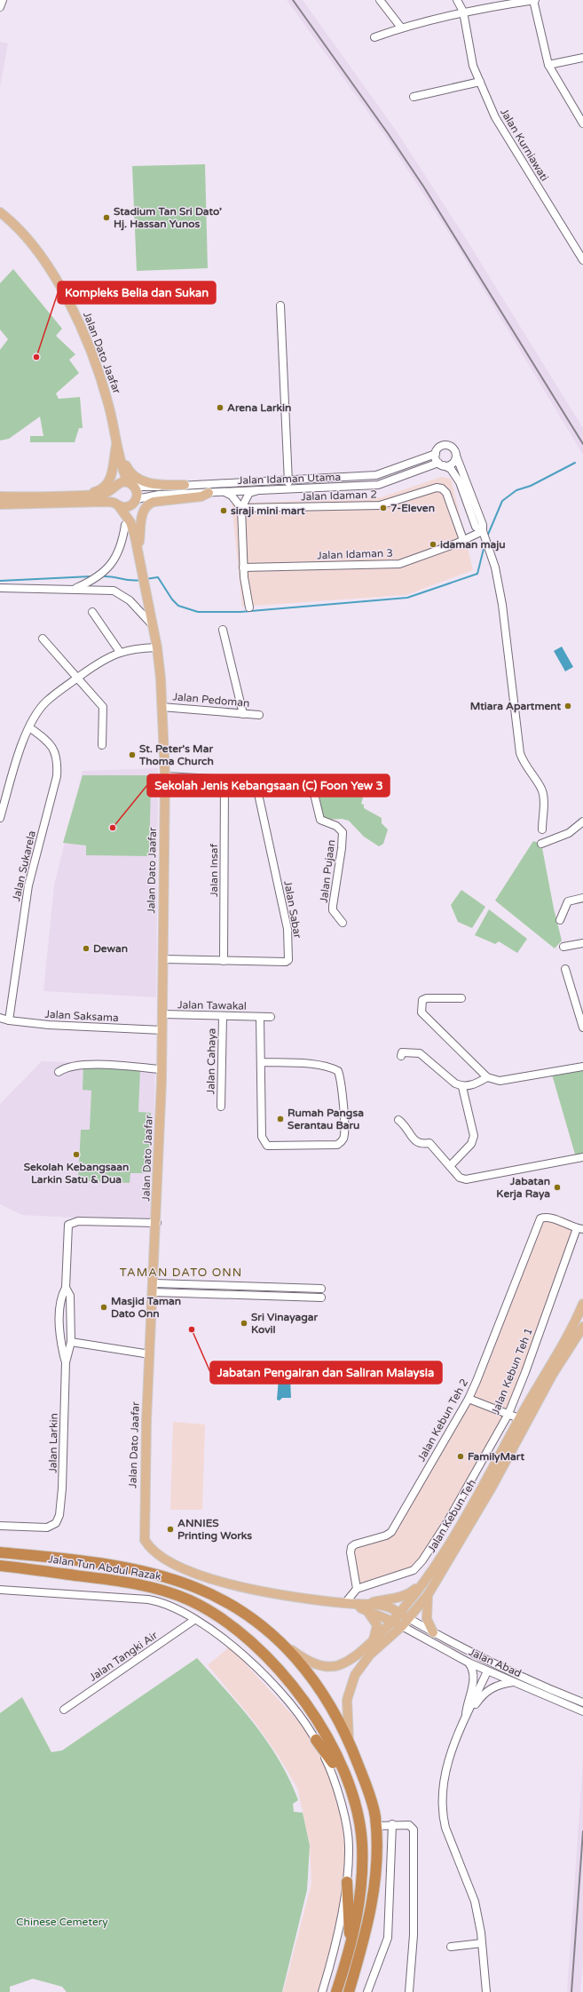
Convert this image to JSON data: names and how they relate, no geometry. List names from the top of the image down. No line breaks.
{"streets":{"highway":["Jalan Tun Abdul Razak"],"main road":["Jalan Dato Jaafar","Jalan Kebun Teh"],"street":["Jalan Kurniawati","Jalan Idaman Utama","Jalan Idaman 2","Jalan Idaman 3","Jalan Pedoman","Jalan Sukarela","Jalan Insaf","Jalan Pujaan","Jalan Sabar","Jalan Tawakal","Jalan Saksama","Jalan Cahaya","Jalan Kebun Teh 1","Jalan Kebun Teh 2","Jalan Larkin","Jalan Tangki Air","Jalan Abad"]},"crossings":[["Jalan Dato Jaafar","Jalan Idaman Utama"],["Jalan Dato Jaafar","Jalan Pedoman"],["Jalan Dato Jaafar","Jalan Pujaan"],["Jalan Dato Jaafar","Jalan Sabar"],["Jalan Dato Jaafar","Jalan Tawakal"],["Jalan Dato Jaafar","Jalan Saksama"],["Jalan Dato Jaafar","Jalan Larkin"],["Jalan Dato Jaafar","Jalan Kebun Teh"],["Jalan Dato Jaafar","Jalan Abad"],["Jalan Idaman Utama","Jalan Idaman 3"],["Jalan Idaman 2","Jalan Idaman 3"],["Jalan Sukarela","Jalan Saksama"],["Jalan Insaf","Jalan Pujaan"],["Jalan Insaf","Jalan Sabar"],["Jalan Pujaan","Jalan Sabar"],["Jalan Tawakal","Jalan Cahaya"],["Jalan Kebun Teh 1","Jalan Kebun Teh 2"],["Jalan Kebun Teh","Jalan Tun Abdul Razak"],["Jalan Kebun Teh","Jalan Abad"]],"districts":["TAMAN DATO ONN"],"parks":["Chinese Cemetery"],"places":["Stadium Tan Sri Dato’ Hj. Hassan Yunos","Kompleks Belia dan Sukan","Arena Larkin","7-Eleven","siraji mini mart","idaman maju","Mtiara Apartment","St. Peter's Mar Thoma Church","Sekolah Jenis Kebangsaan (C) Foon Yew 3","Dewan","Rumah Pangsa Serantau Baru","Sekolah Kebangsaan Larkin Satu & Dua","Jabatan Kerja Raya","Masjid Taman Dato Onn","Sri Vinayagar Kovil","Jabatan Pengairan dan Saliran Malaysia","FamilyMart","ANNIES Printing Works"]}
